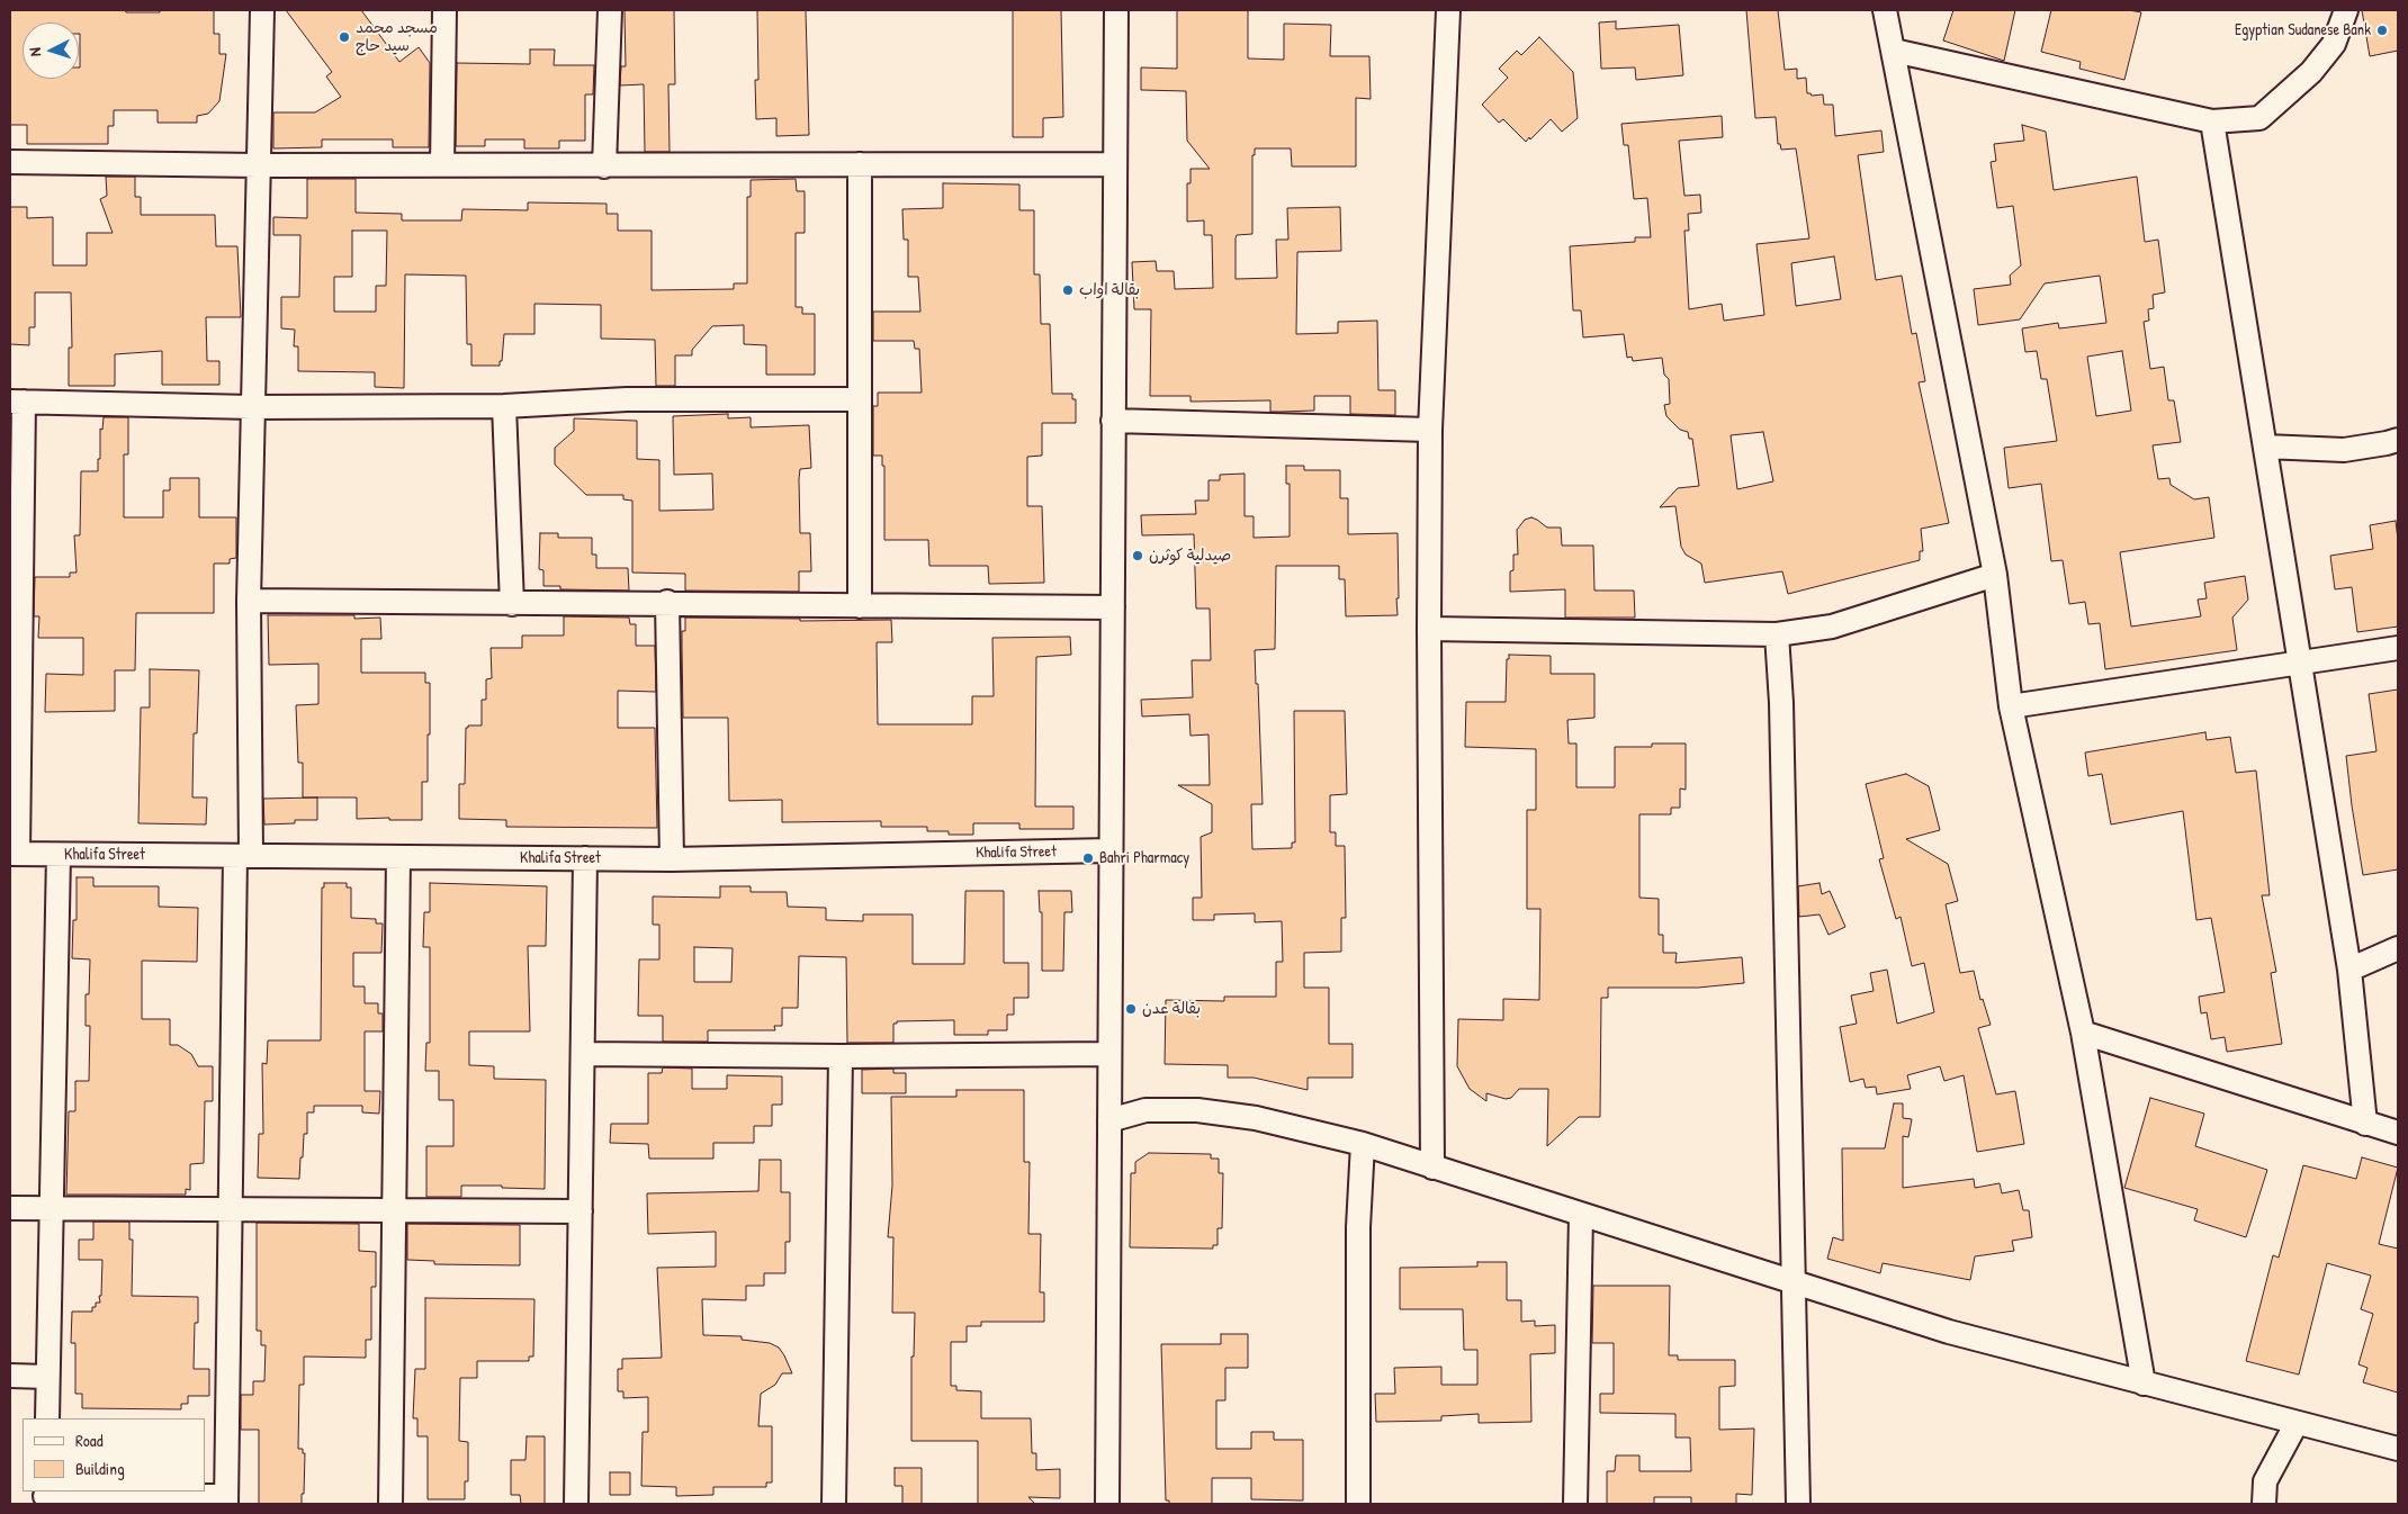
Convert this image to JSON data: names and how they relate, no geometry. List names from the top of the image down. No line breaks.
{"streets":{"street":["Khalifa Street"]},"places":["Egyptian Sudanese Bank","مسجد محمد سيد حاج","بقالة اواب","صيدلية كوثرن","Bahri Pharmacy","بقالة عدن"],"legend":["Road","Building"],"north":"left"}
